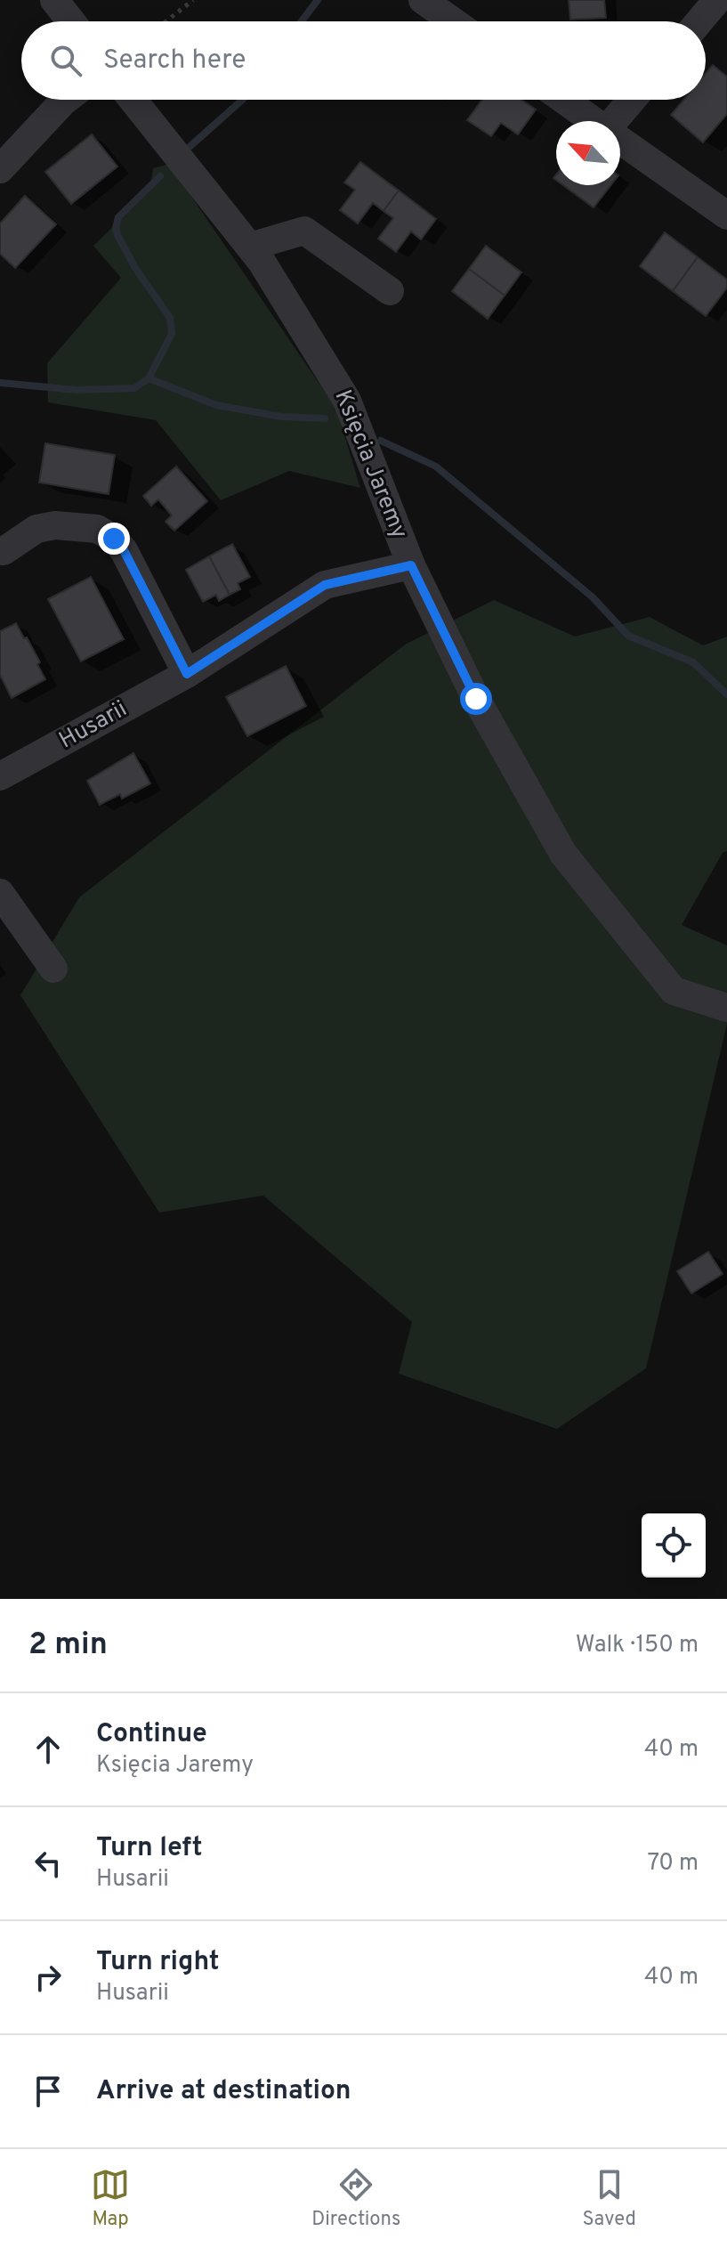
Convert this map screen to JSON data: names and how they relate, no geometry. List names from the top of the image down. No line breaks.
{"streets":{"street":["Księcia Jaremy","Husarii"]},"crossings":[["Księcia Jaremy","Husarii"]],"north":"top left","page":{"search":"Search here","heading":["2 min","Walk · 150 m"],"list":[["Continue","Księcia Jaremy","40 m"],["Turn left","Husarii","70 m"],["Turn right","Husarii","40 m"],"Arrive at destination"],"nav":["Map","Directions","Saved"]}}
